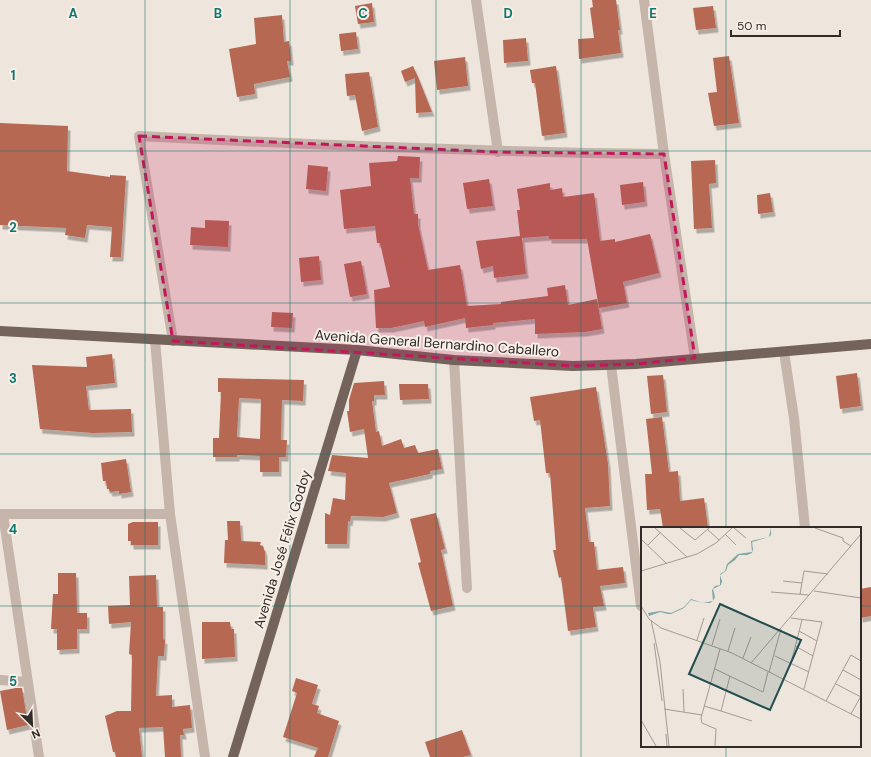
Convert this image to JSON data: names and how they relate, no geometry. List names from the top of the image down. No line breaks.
{"streets":{"main road":["Avenida General Bernardino Caballero","Avenida José Félix Godoy"]},"crossings":[["Avenida General Bernardino Caballero","Avenida José Félix Godoy"]],"scale_bar":"50 m","north":"bottom right","grid":{"columns":["A","B","C","D","E"],"rows":["1","2","3","4","5"]}}
